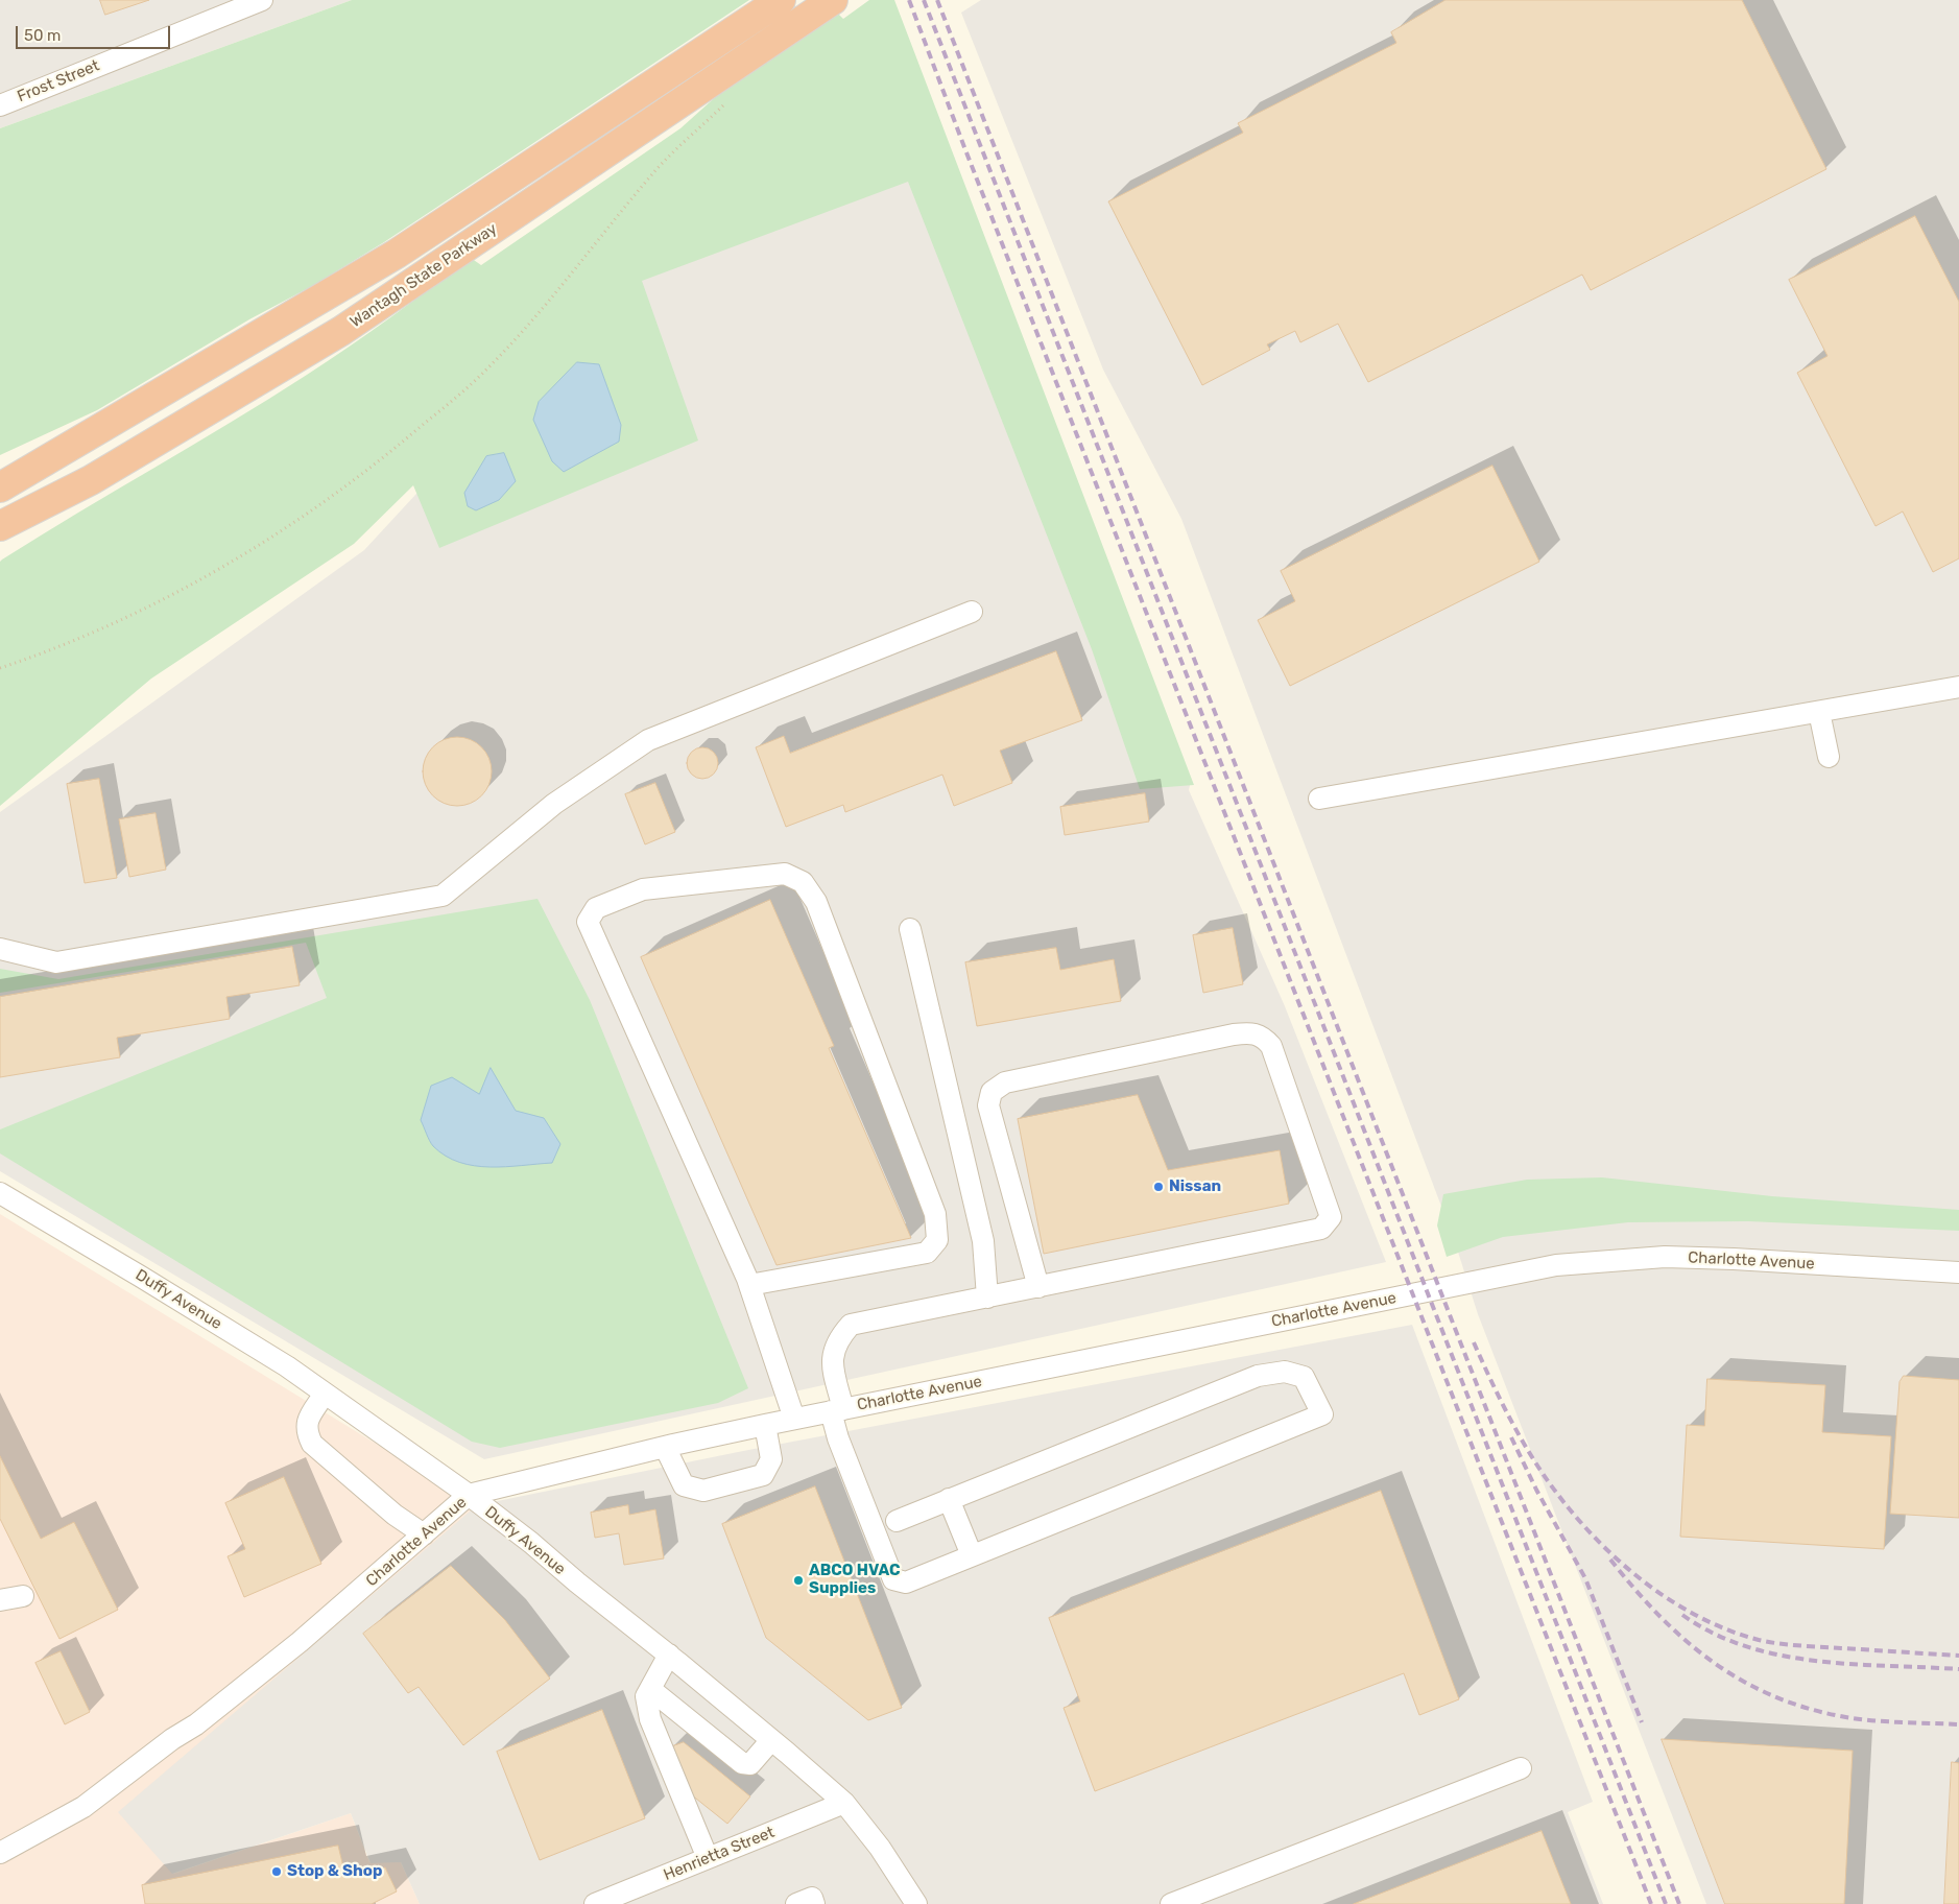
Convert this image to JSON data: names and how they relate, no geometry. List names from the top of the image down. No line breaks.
{"streets":{"highway":["Wantagh State Parkway"],"street":["Frost Street","Charlotte Avenue","Duffy Avenue","Henrietta Street"]},"crossings":[["Charlotte Avenue","Duffy Avenue"],["Duffy Avenue","Henrietta Street"]],"places":["Nissan","ABCO HVAC Supplies","Stop & Shop"],"scale_bar":"50 m"}
